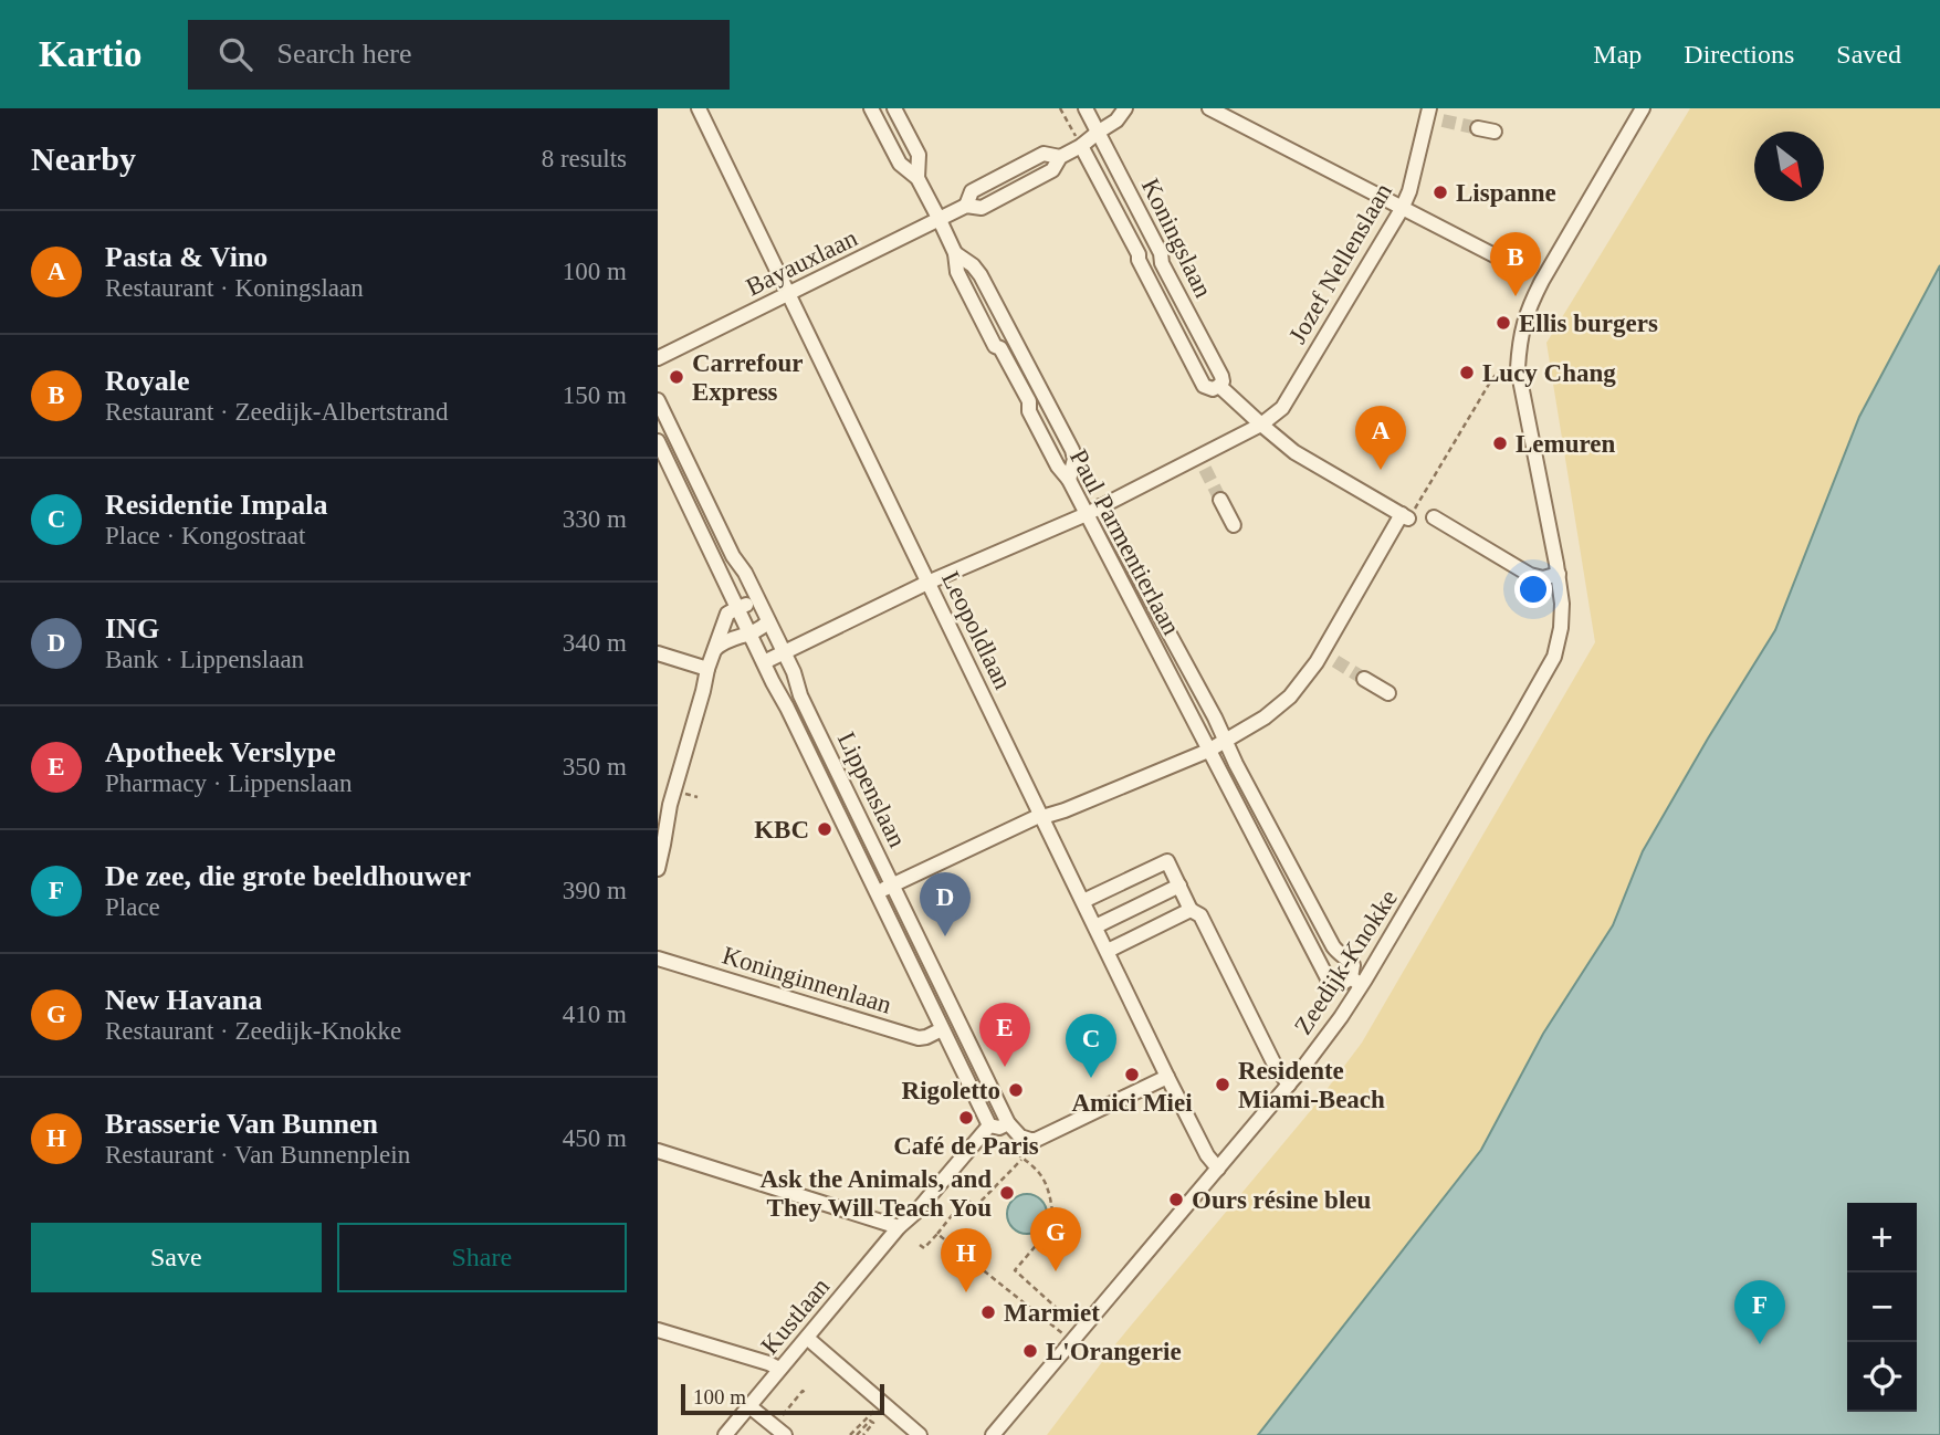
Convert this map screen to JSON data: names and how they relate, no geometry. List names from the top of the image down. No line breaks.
{"streets":{"street":["Koningslaan","Bayauxlaan","Jozef Nellenslaan","Paul Parmentierlaan","Leopoldlaan","Lippenslaan","Zeedijk-Knokke","Koninginnenlaan","Kustlaan"]},"crossings":[["Koningslaan","Bayauxlaan"],["Koningslaan","Jozef Nellenslaan"],["Bayauxlaan","Paul Parmentierlaan"],["Bayauxlaan","Leopoldlaan"],["Jozef Nellenslaan","Paul Parmentierlaan"],["Jozef Nellenslaan","Leopoldlaan"],["Jozef Nellenslaan","Lippenslaan"],["Paul Parmentierlaan","Zeedijk-Knokke"],["Leopoldlaan","Zeedijk-Knokke"],["Lippenslaan","Koninginnenlaan"],["Lippenslaan","Kustlaan"]],"places":["Lispanne","Ellis burgers","Lucy Chang","Carrefour Express","Lemuren","KBC","Amici Miei","Residente Miami-Beach","Rigoletto","Café de Paris","Ask the Animals, and They Will Teach You","Ours résine bleu","Marmiet","L'Orangerie"],"scale_bar":"100 m","north":"bottom right","page":{"header":"Kartio","search":"Search here","nav":["Map","Directions","Saved"],"heading":["Nearby","8 results"],"list":[{"mark":"A","name":"Pasta & Vino","note":"Restaurant · Koningslaan","value":"100 m"},{"mark":"B","name":"Royale","note":"Restaurant · Zeedijk-Albertstrand","value":"150 m"},{"mark":"C","name":"Residentie Impala","note":"Place · Kongostraat","value":"330 m"},{"mark":"D","name":"ING","note":"Bank · Lippenslaan","value":"340 m"},{"mark":"E","name":"Apotheek Verslype","note":"Pharmacy · Lippenslaan","value":"350 m"},{"mark":"F","name":"De zee, die grote beeldhouwer","note":"Place","value":"390 m"},{"mark":"G","name":"New Havana","note":"Restaurant · Zeedijk-Knokke","value":"410 m"},{"mark":"H","name":"Brasserie Van Bunnen","note":"Restaurant · Van Bunnenplein","value":"450 m"}],"pins":["B","A","D","E","C","G","H","F"],"buttons":["Save","Share"],"map_buttons":["+","−"],"scale":"100 m"}}
